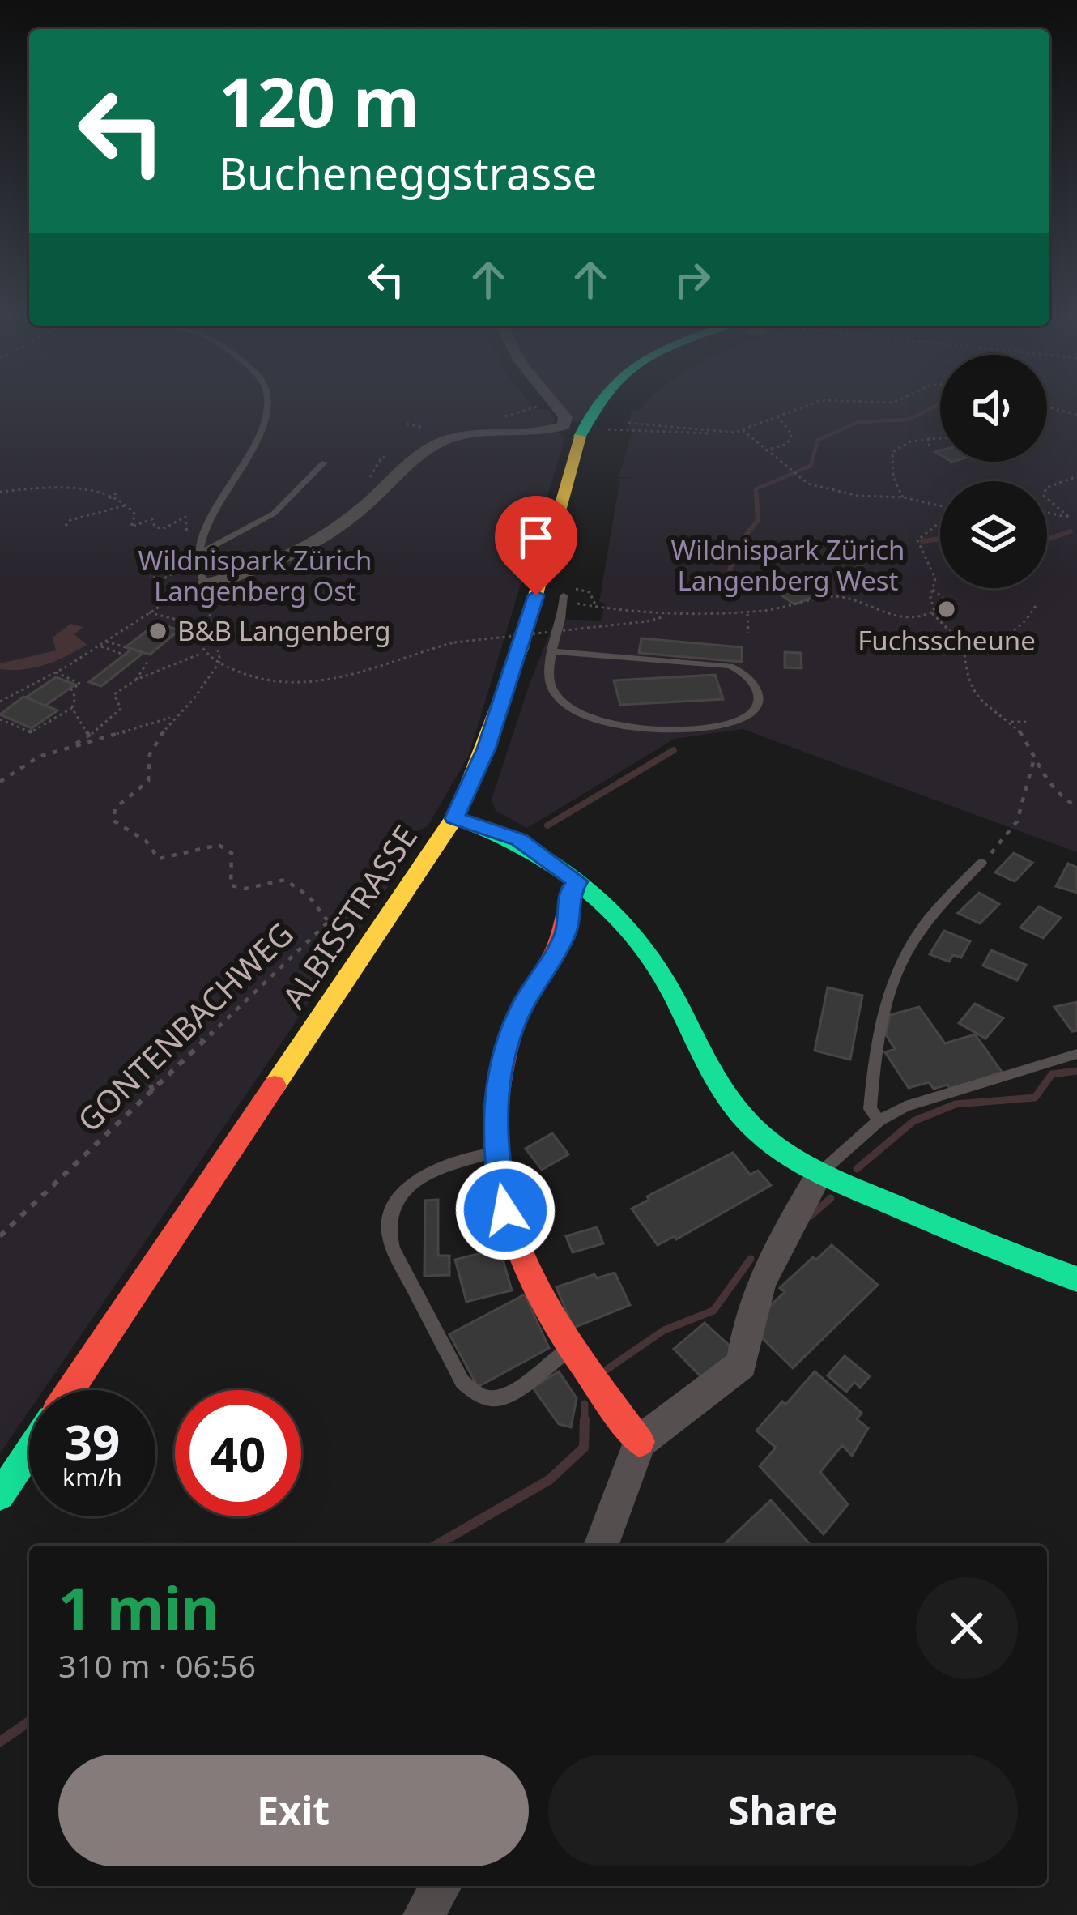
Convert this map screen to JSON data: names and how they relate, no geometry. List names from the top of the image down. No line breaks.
{"streets":{"main road":["ALBISSTRASSE"],"path":["GONTENBACHWEG"]},"parks":["Wildnispark Zürich Langenberg West","Wildnispark Zürich Langenberg Ost"],"places":["Fuchsscheune","B&B Langenberg"],"page":{"turn":["120 m","Bucheneggstrasse"],"speed":"39 km/h","limit":"40","heading":["1 min","310 m · 06:56"],"buttons":["Exit","Share"]}}
